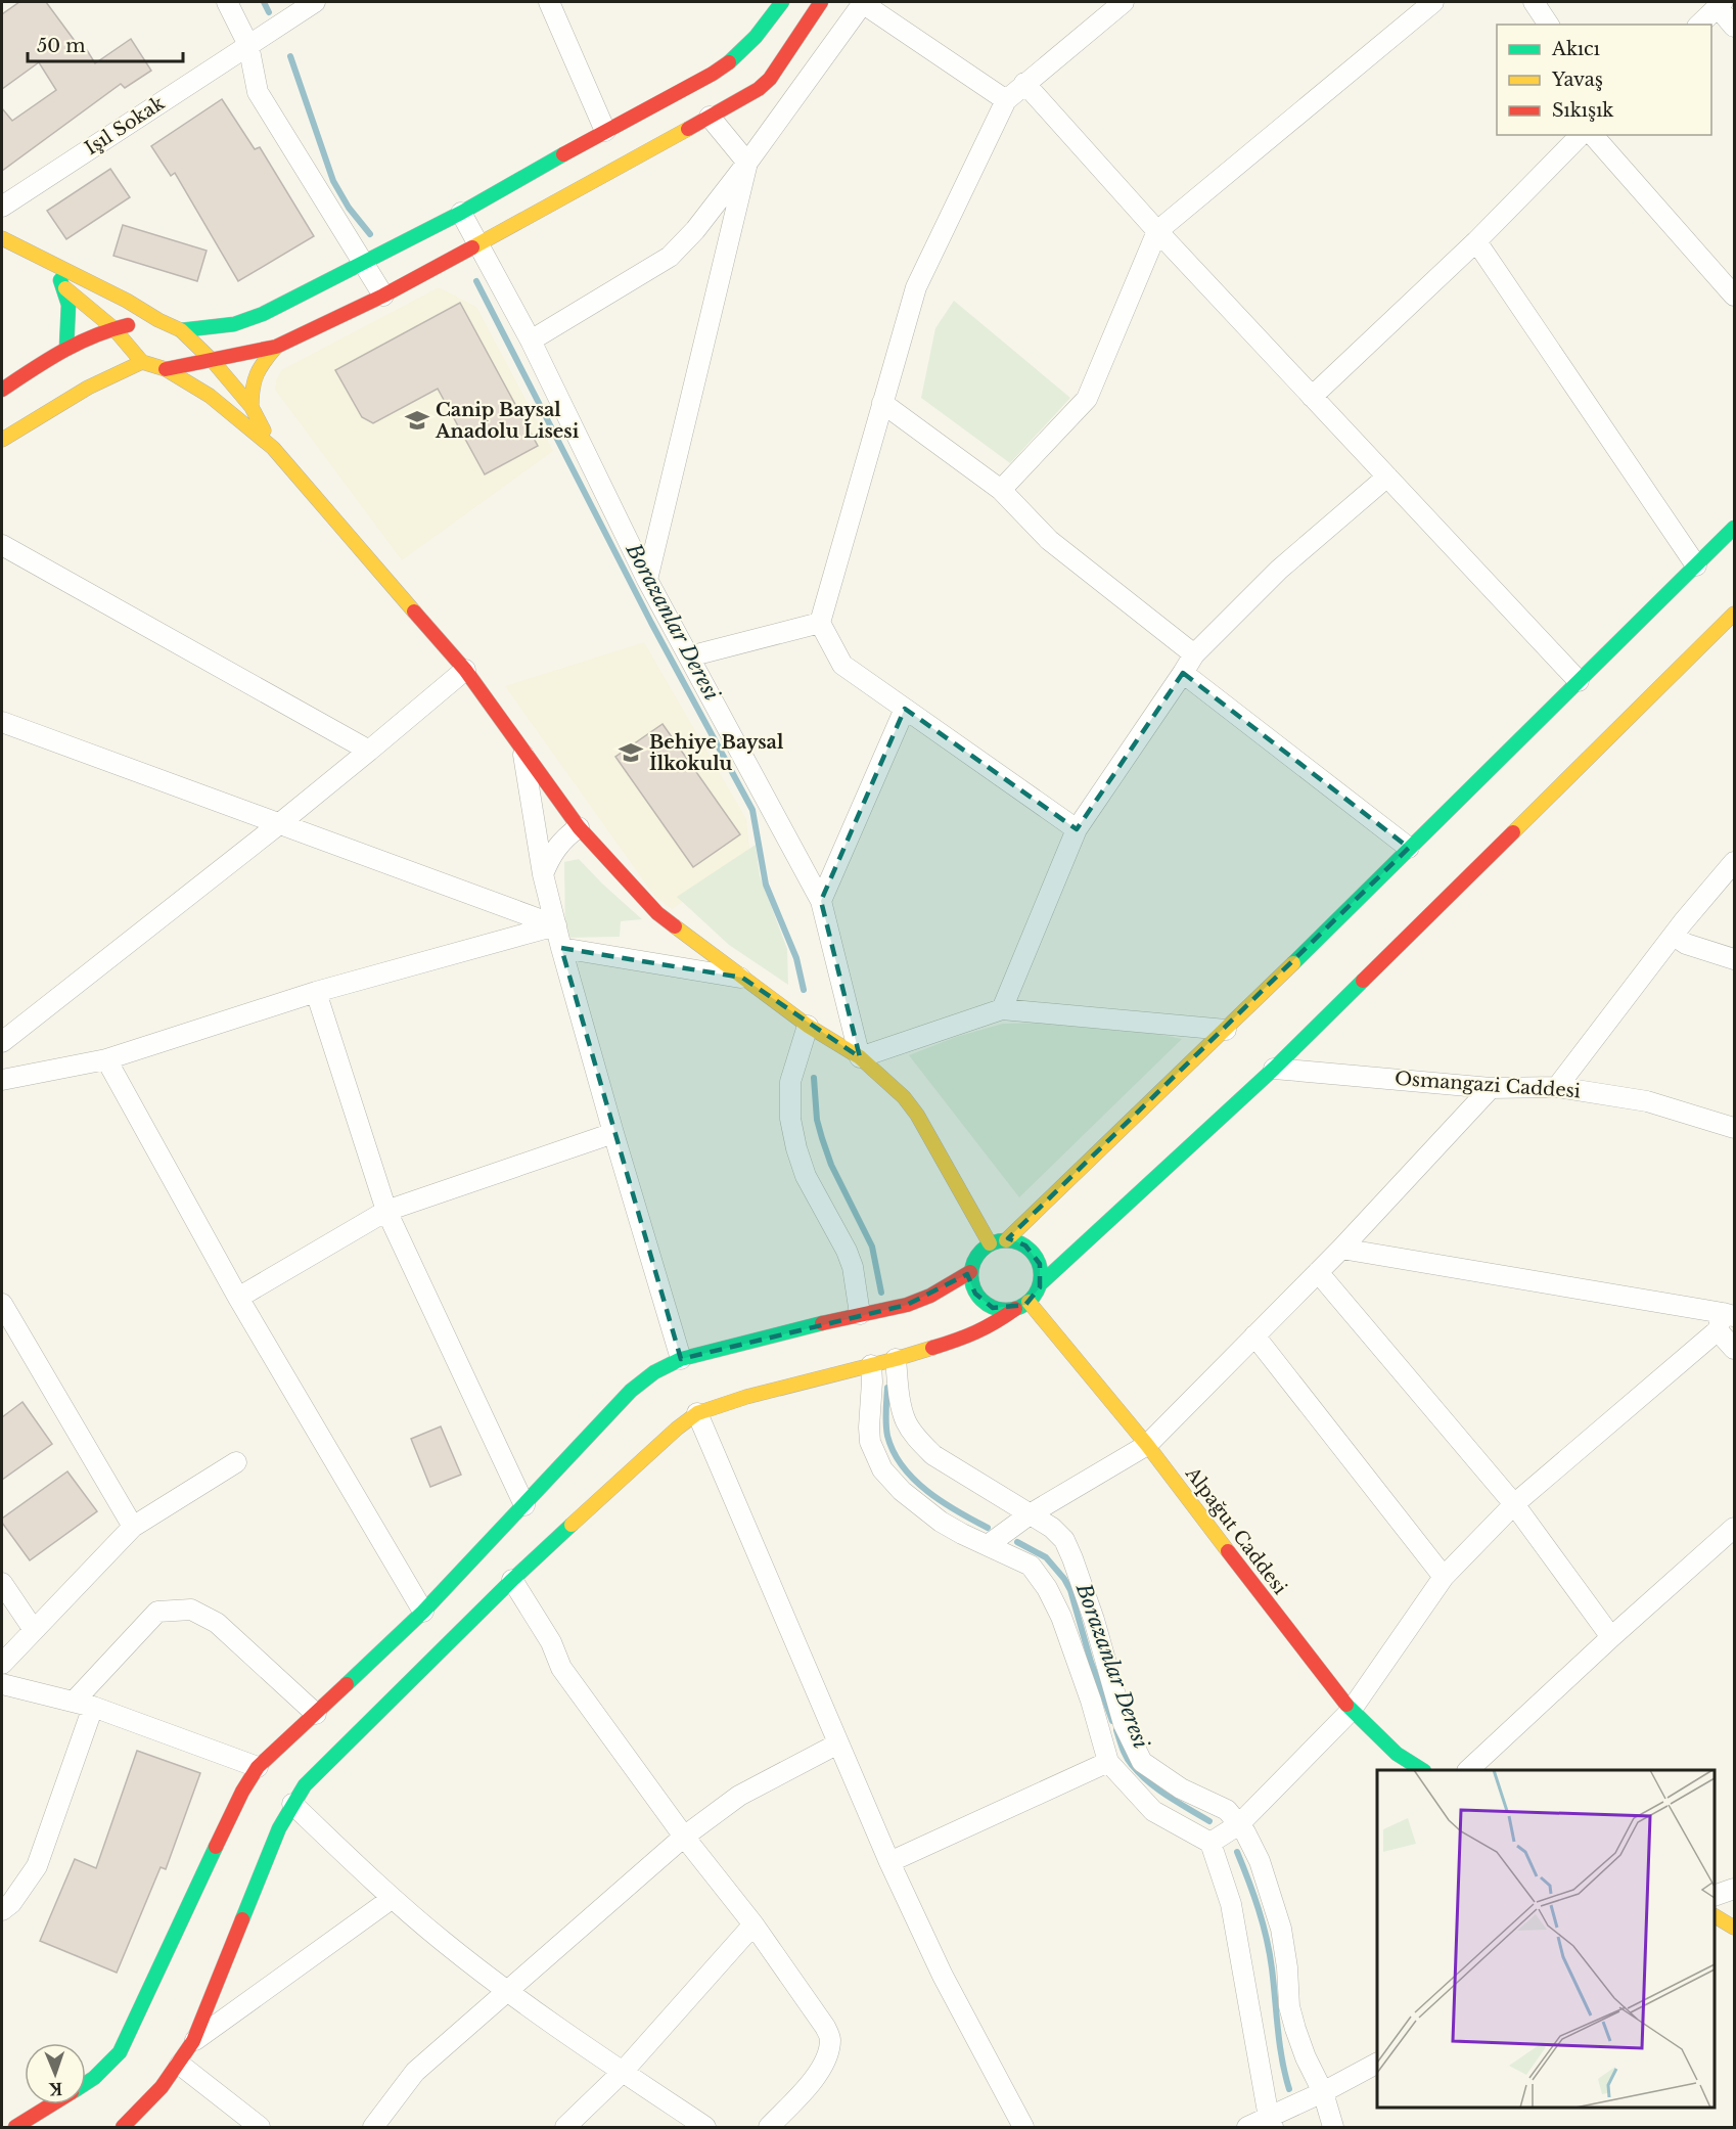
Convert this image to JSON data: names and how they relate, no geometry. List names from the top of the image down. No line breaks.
{"streets":{"main road":["Alpağut Caddesi"],"street":["Işıl Sokak","Osmangazi Caddesi"]},"water":["Borazanlar Deresi"],"places":{"school or university":["Canip Baysal Anadolu Lisesi","Behiye Baysal İlkokulu"]},"legend":["Akıcı","Yavaş","Sıkışık"],"scale_bar":"50 m","north":"bottom"}
